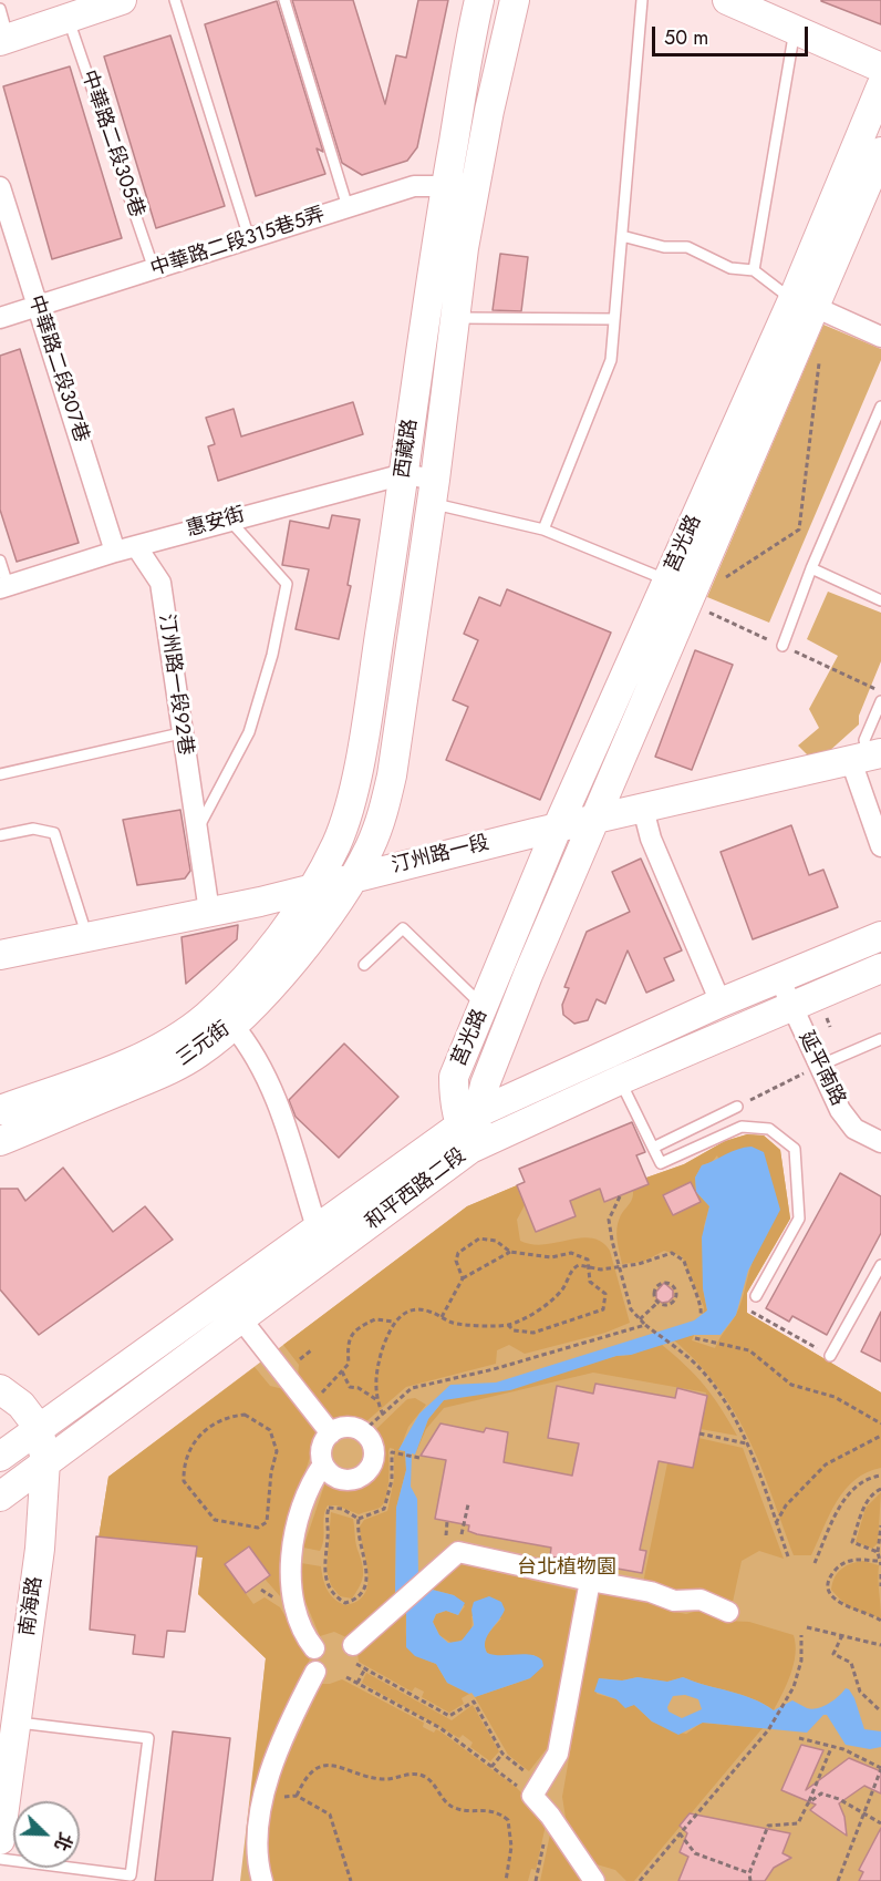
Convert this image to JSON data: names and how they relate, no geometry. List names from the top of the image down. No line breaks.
{"streets":{"street":["中華路二段315巷5弄","中華路二段307巷","西藏路","惠安街","莒光路","汀州路一段92巷","汀州路一段","三元街","延平南路","和平西路二段","南海路"],"lane":["中華路二段305巷"]},"crossings":[["中華路二段305巷","中華路二段315巷5弄"],["中華路二段315巷5弄","中華路二段307巷"],["中華路二段315巷5弄","西藏路"],["中華路二段307巷","惠安街"],["西藏路","惠安街"],["西藏路","汀州路一段"],["西藏路","三元街"],["惠安街","汀州路一段92巷"],["莒光路","汀州路一段"],["莒光路","和平西路二段"],["汀州路一段92巷","汀州路一段"],["汀州路一段","三元街"],["延平南路","和平西路二段"],["和平西路二段","南海路"]],"parks":["台北植物園"],"scale_bar":"50 m","north":"bottom right"}
